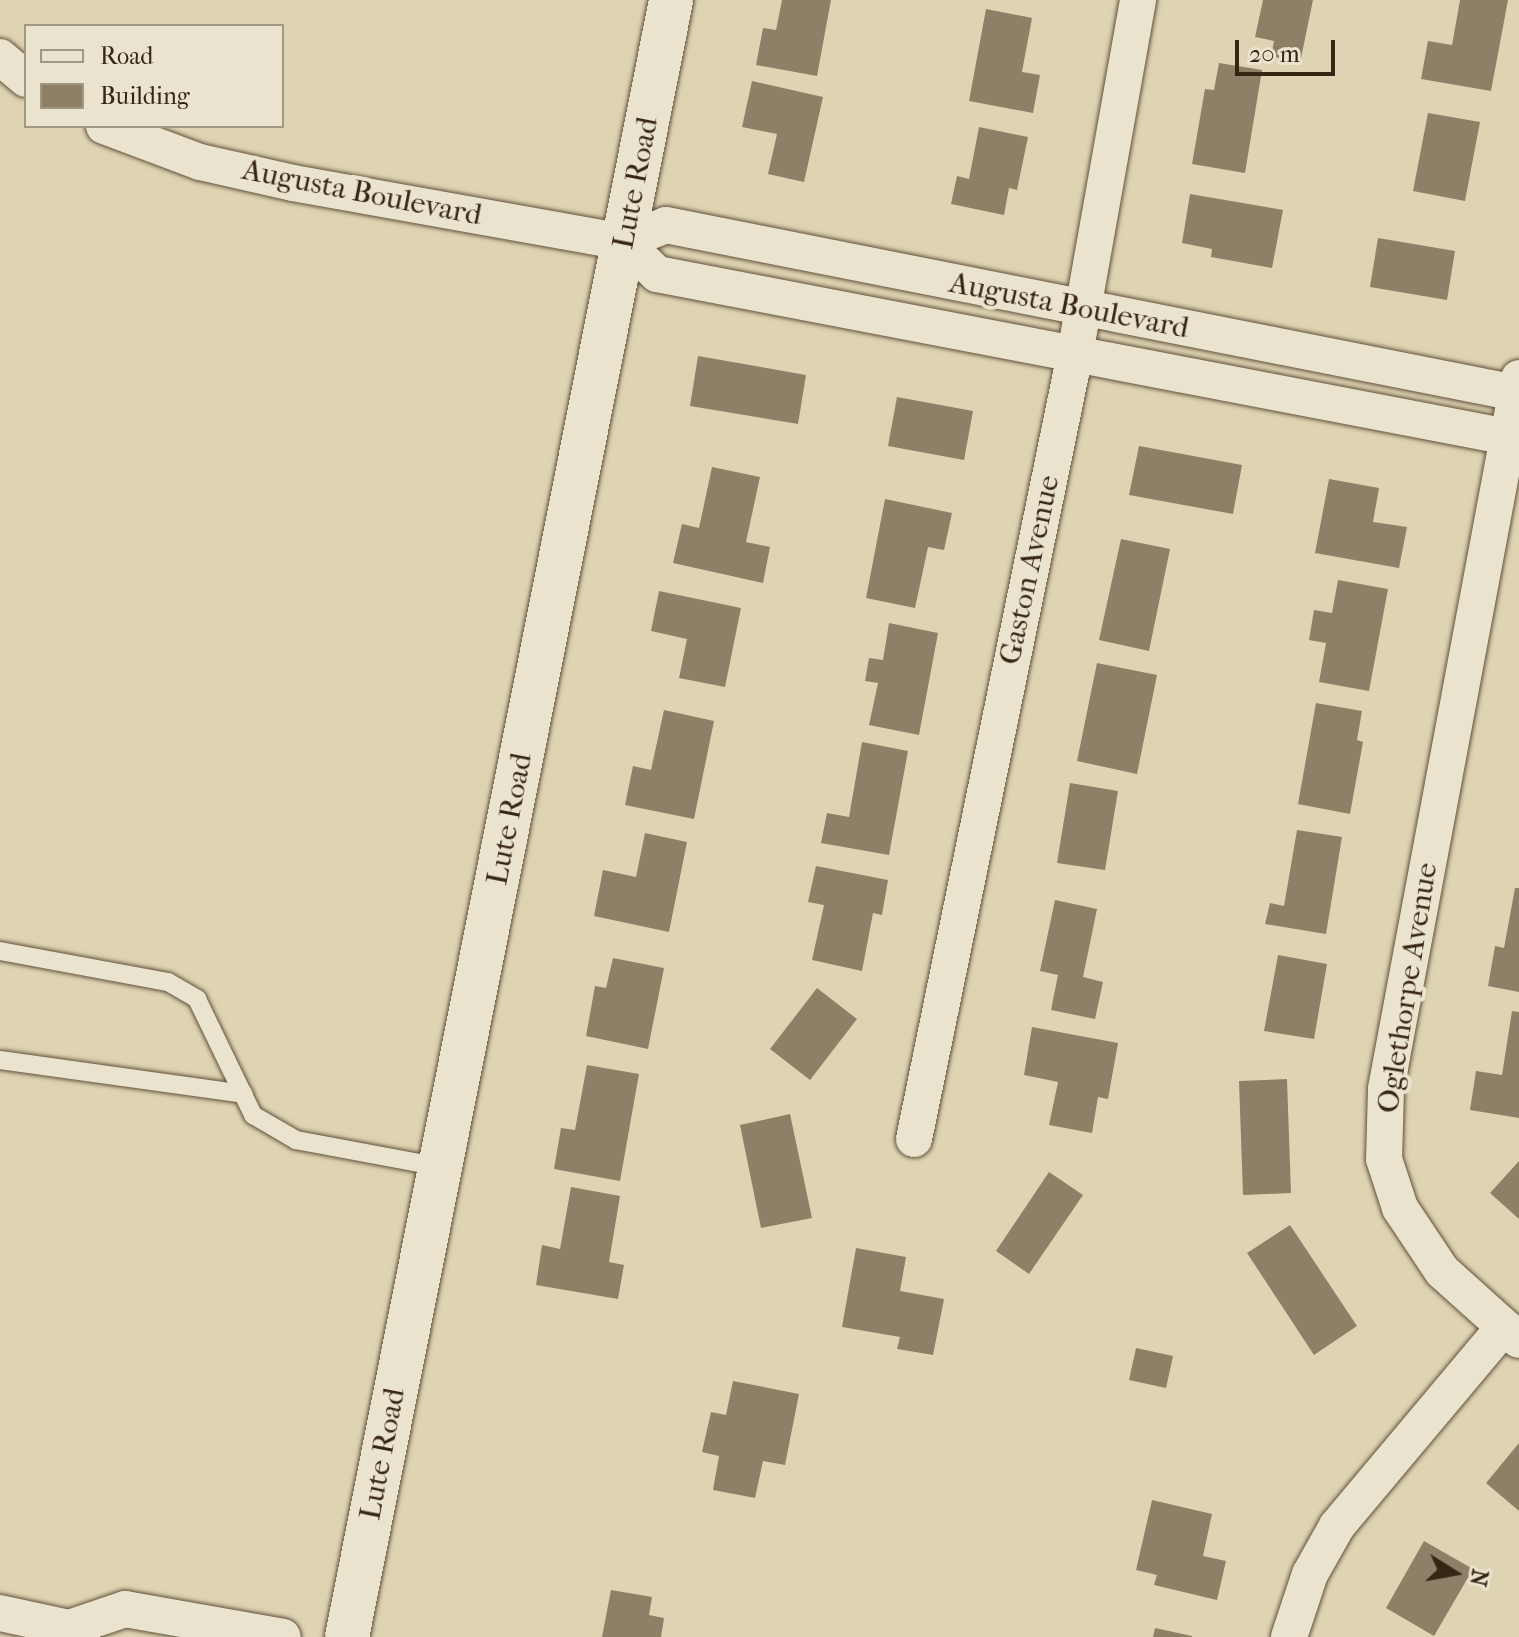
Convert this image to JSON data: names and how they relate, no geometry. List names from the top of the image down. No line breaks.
{"streets":{"street":["Lute Road","Augusta Boulevard","Gaston Avenue","Oglethorpe Avenue"]},"crossings":[["Lute Road","Augusta Boulevard"],["Augusta Boulevard","Gaston Avenue"],["Augusta Boulevard","Oglethorpe Avenue"]],"legend":["Road","Building"],"scale_bar":"20 m","north":"right"}
